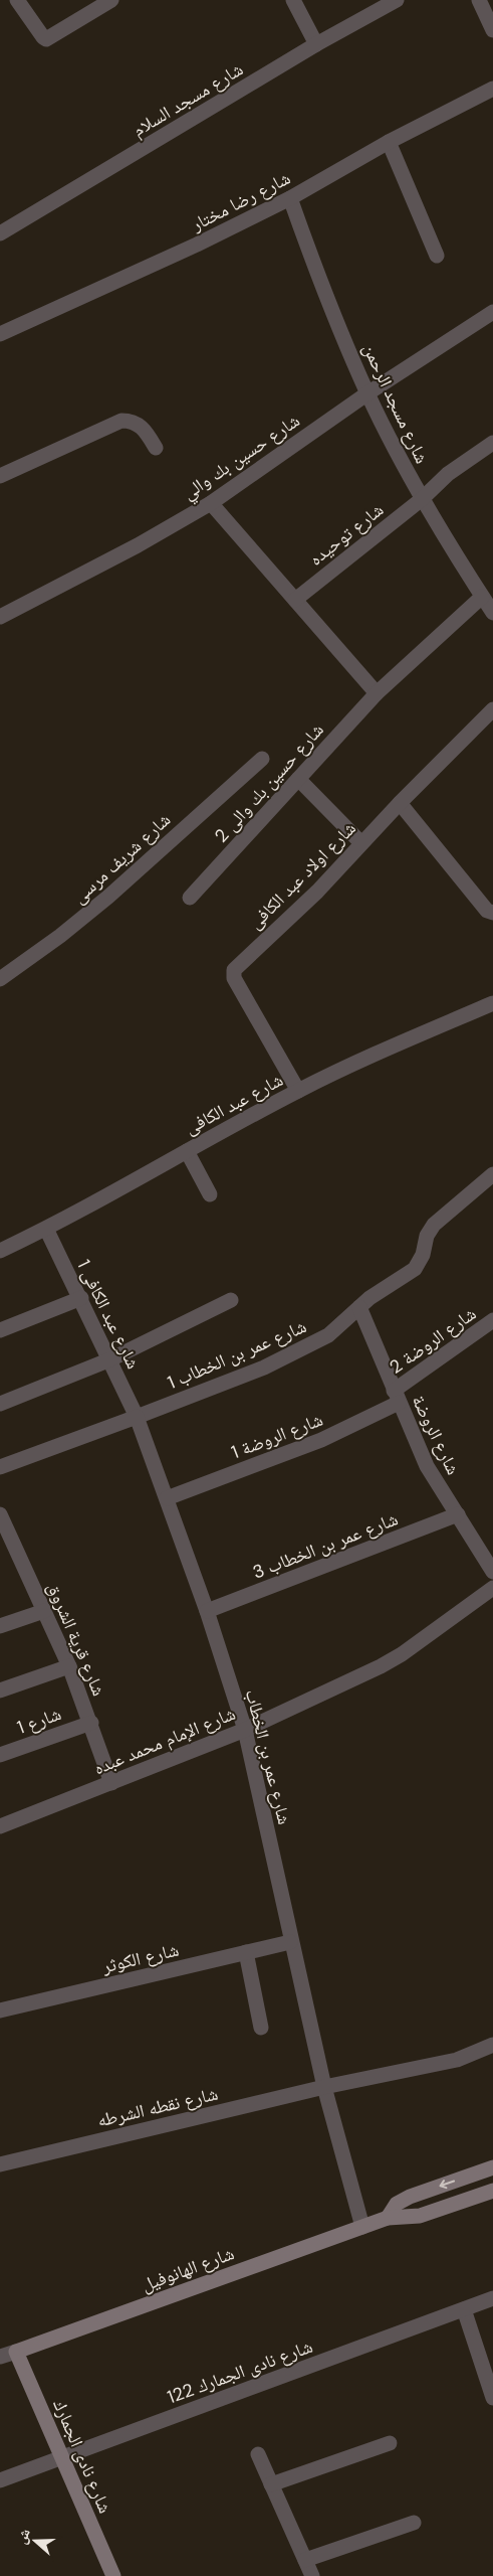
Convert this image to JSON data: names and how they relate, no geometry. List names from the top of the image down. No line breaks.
{"streets":{"street":["شارع مسجد السلام","شارع رضا مختار","شارع مسجد الرحمن","شارع حسين بك والي","شارع توحيده","شارع حسين بك والى 2","شارع شريف مرسى","شارع اولاد عبد الكافى","شارع عبد الكافى","شارع عبد الكافى 1","شارع الروضة 2","شارع عمر بن الخطاب 1","شارع الروضة","شارع الروضة 1","شارع عمر بن الخطاب 3","شارع قرية الشروق","شارع 1","شارع الإمام محمد عبده","شارع عمر بن الخطاب","شارع الكوثر","شارع نقطه الشرطه","شارع الهانوفيل","شارع نادى الجمارك 122","شارع نادى الجمارك"]},"crossings":[["شارع رضا مختار","شارع مسجد الرحمن"],["شارع مسجد الرحمن","شارع حسين بك والي"],["شارع مسجد الرحمن","شارع توحيده"],["شارع مسجد الرحمن","شارع حسين بك والى 2"],["شارع اولاد عبد الكافى","شارع عبد الكافى"],["شارع عبد الكافى","شارع عبد الكافى 1"],["شارع عبد الكافى 1","شارع عمر بن الخطاب 1"],["شارع عبد الكافى 1","شارع عمر بن الخطاب"],["شارع الروضة 2","شارع الروضة"],["شارع الروضة 2","شارع الروضة 1"],["شارع عمر بن الخطاب 1","شارع الروضة"],["شارع عمر بن الخطاب 1","شارع عمر بن الخطاب"],["شارع الروضة","شارع الروضة 1"],["شارع الروضة","شارع عمر بن الخطاب 3"],["شارع الروضة 1","شارع عمر بن الخطاب"],["شارع عمر بن الخطاب 3","شارع عمر بن الخطاب"],["شارع قرية الشروق","شارع 1"],["شارع قرية الشروق","شارع الإمام محمد عبده"],["شارع الإمام محمد عبده","شارع عمر بن الخطاب"],["شارع عمر بن الخطاب","شارع الكوثر"],["شارع عمر بن الخطاب","شارع نقطه الشرطه"],["شارع عمر بن الخطاب","شارع الهانوفيل"],["شارع الهانوفيل","شارع نادى الجمارك"],["شارع نادى الجمارك 122","شارع نادى الجمارك"]],"north":"left"}
